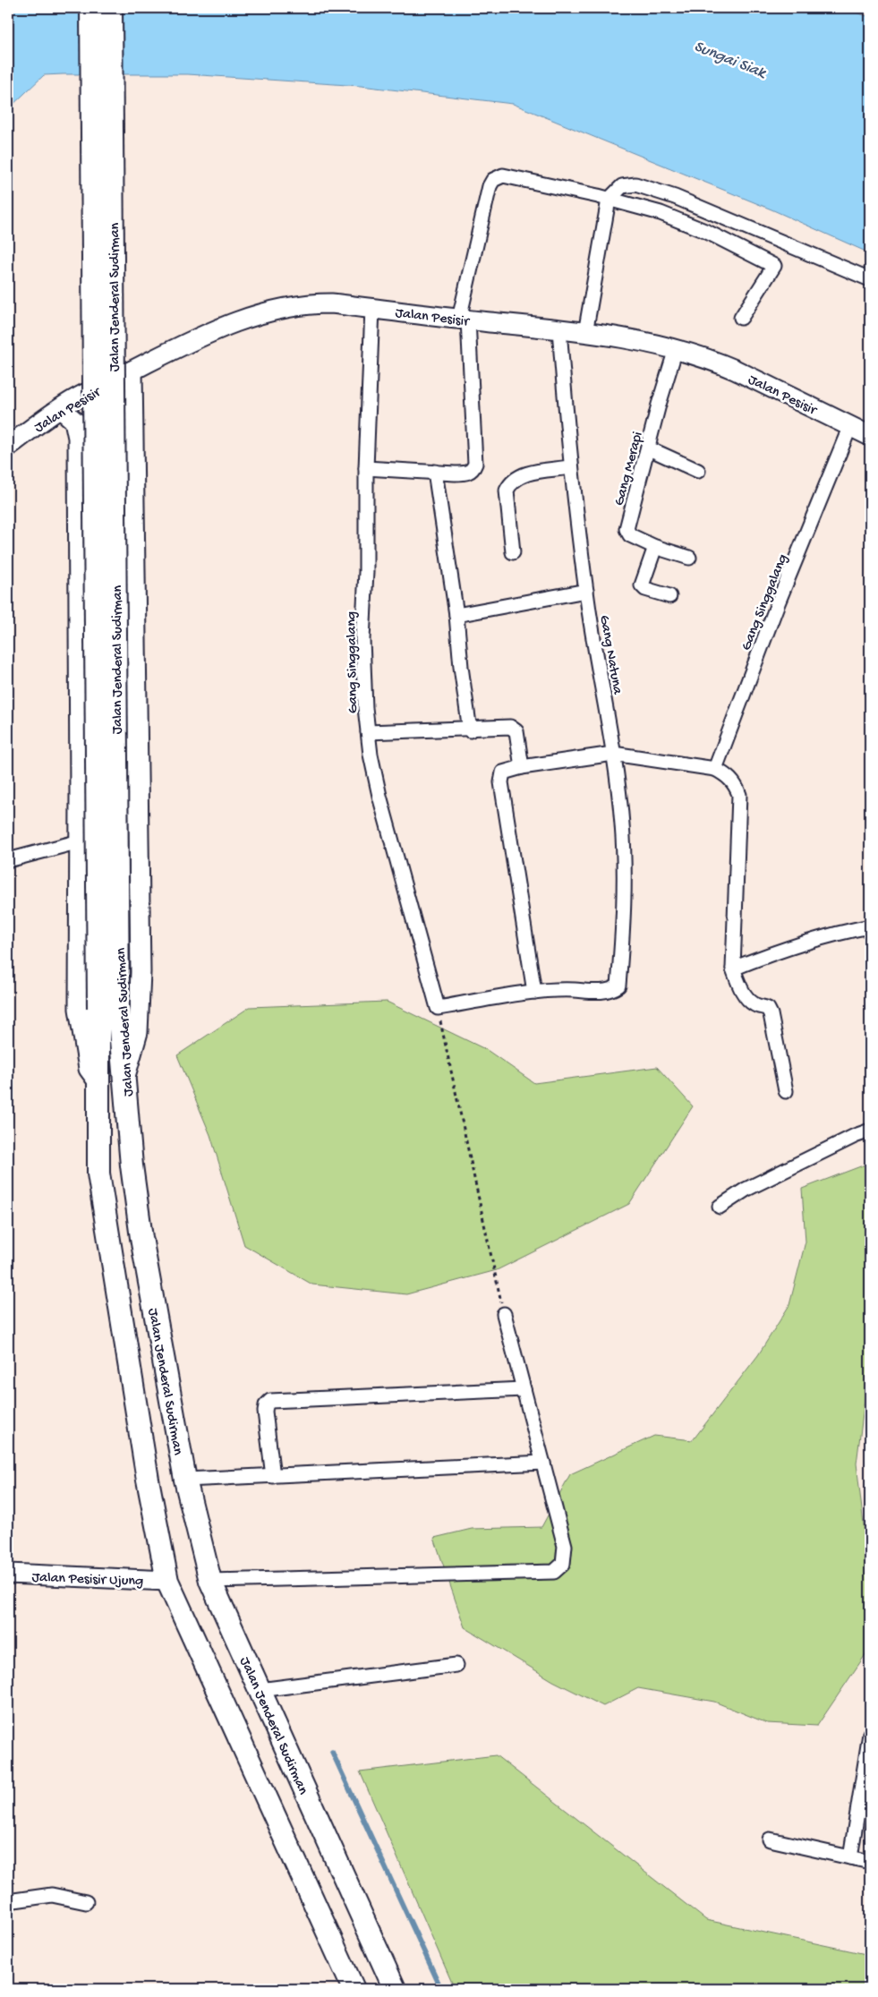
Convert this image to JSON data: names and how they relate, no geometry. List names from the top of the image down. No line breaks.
{"streets":{"main road":["Jalan Jenderal Sudirman"],"street":["Jalan Pesisir","Gang Merapi","Gang Singgalang","Gang Natuna","Jalan Pesisir Ujung"]},"crossings":[["Jalan Jenderal Sudirman","Jalan Pesisir Ujung"],["Jalan Pesisir","Gang Merapi"],["Jalan Pesisir","Gang Singgalang"],["Jalan Pesisir","Gang Natuna"]],"water":["Sungai Siak"]}
